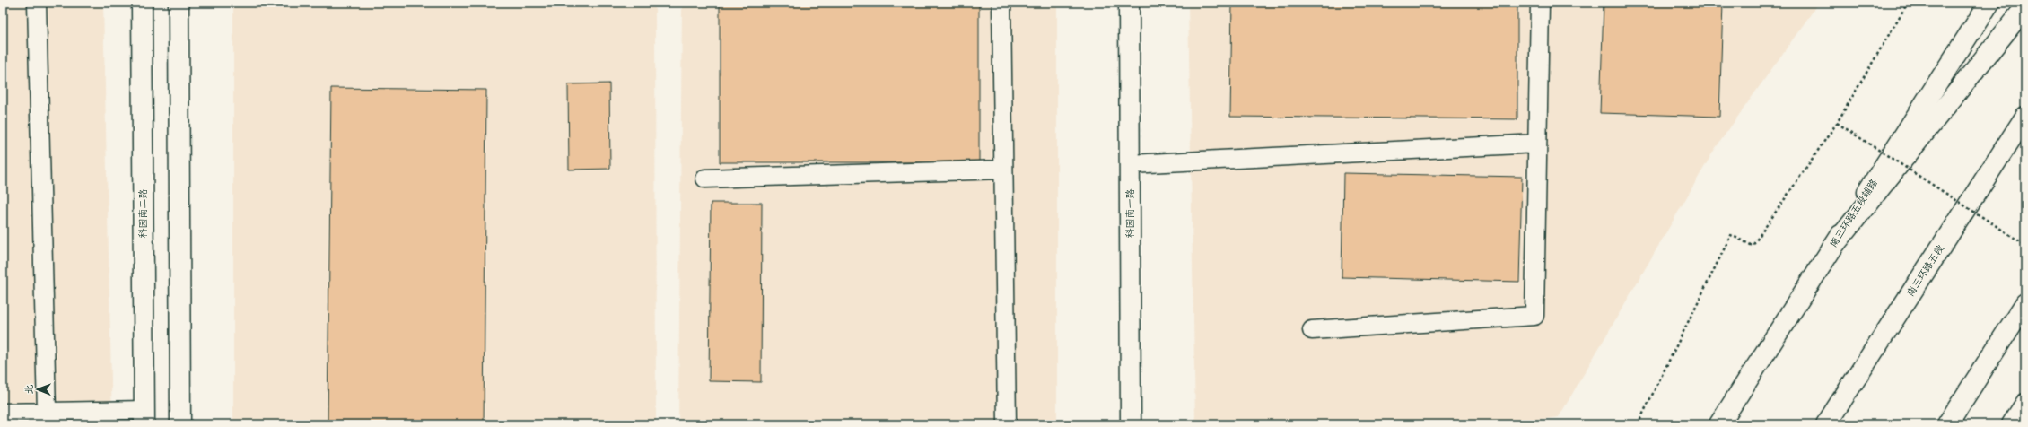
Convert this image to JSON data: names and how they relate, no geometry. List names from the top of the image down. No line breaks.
{"streets":{"main road":["科园南二路","科园南一路","南三环路五段辅路","南三环路五段"]},"north":"left"}
